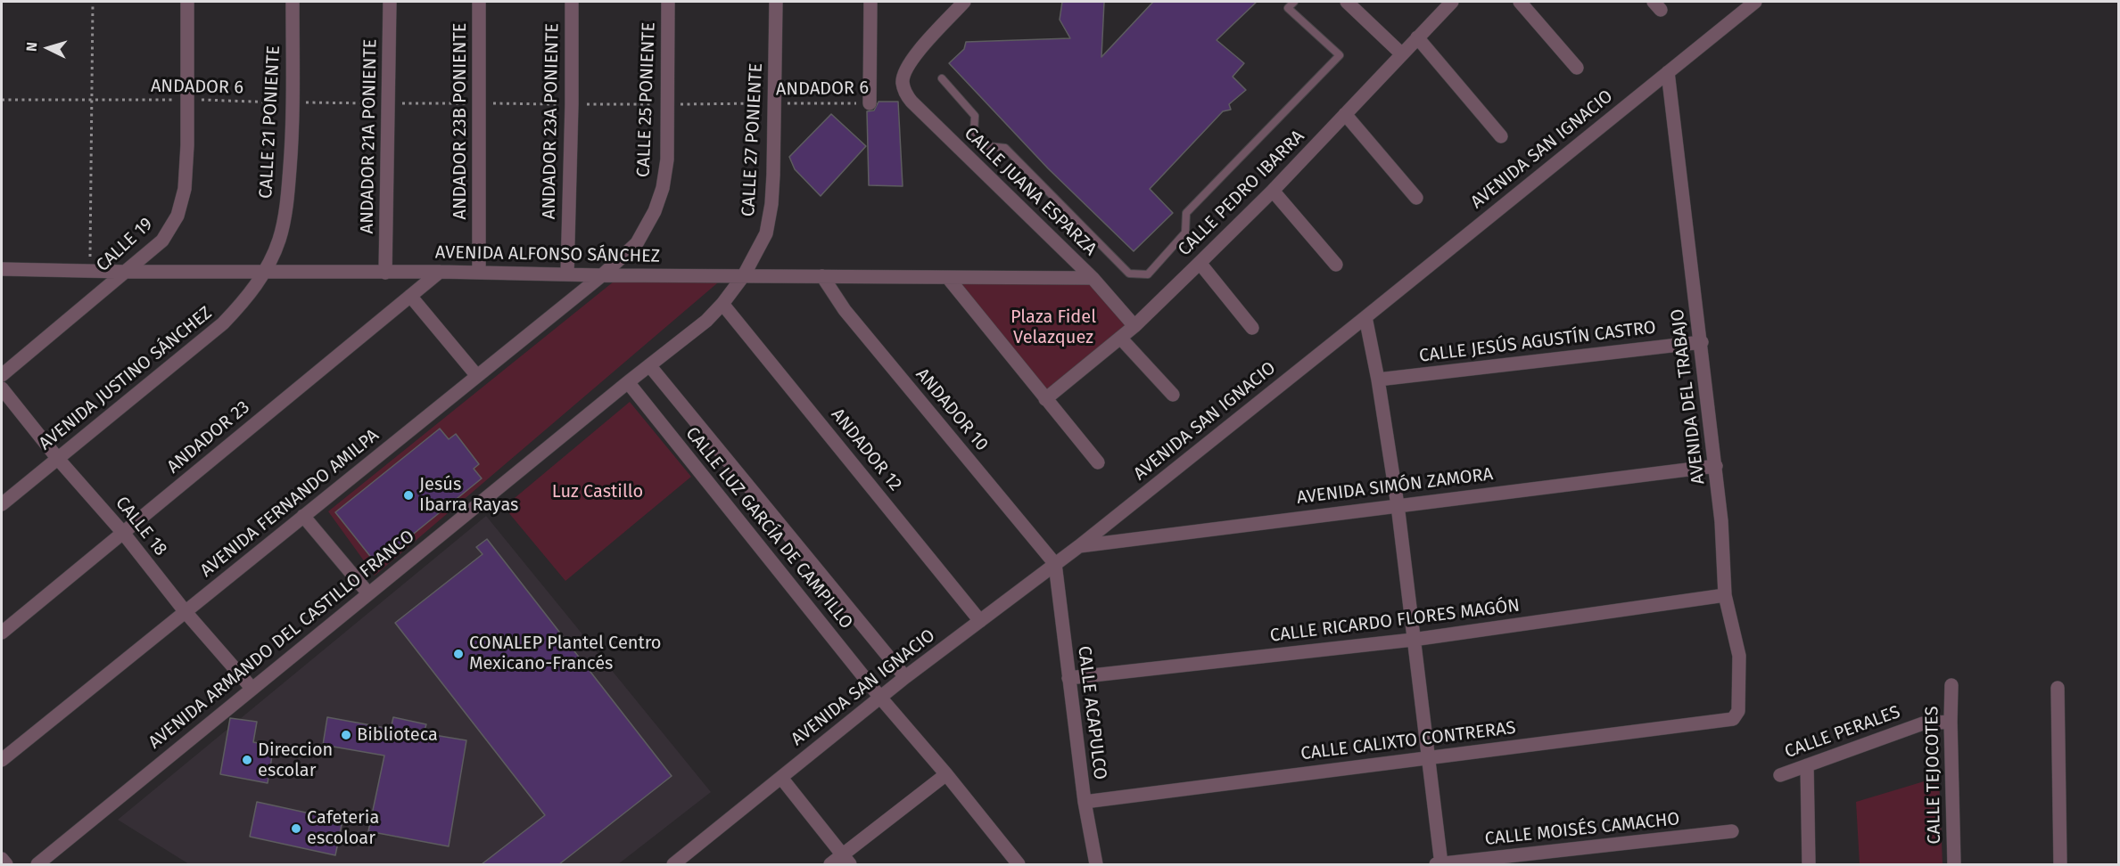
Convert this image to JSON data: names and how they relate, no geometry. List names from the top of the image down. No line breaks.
{"streets":{"street":["CALLE 25 PONIENTE","ANDADOR 23B PONIENTE","ANDADOR 23A PONIENTE","CALLE 21 PONIENTE","ANDADOR 21A PONIENTE","CALLE 27 PONIENTE","AVENIDA SAN IGNACIO","CALLE JUANA ESPARZA","CALLE PEDRO IBARRA","CALLE 19","AVENIDA ALFONSO SÁNCHEZ","CALLE JESÚS AGUSTÍN CASTRO","AVENIDA JUSTINO SÁNCHEZ","AVENIDA DEL TRABAJO","ANDADOR 10","ANDADOR 23","ANDADOR 12","AVENIDA SIMÓN ZAMORA","AVENIDA FERNANDO AMILPA","CALLE 18","CALLE LUZ GARCÍA DE CAMPILLO","CALLE RICARDO FLORES MAGÓN","AVENIDA ARMANDO DEL CASTILLO FRANCO","CALLE ACAPULCO","CALLE PERALES","CALLE CALIXTO CONTRERAS","CALLE TEJOCOTES","CALLE MOISÉS CAMACHO"],"path":["ANDADOR 6"]},"crossings":[["ANDADOR 6","CALLE 25 PONIENTE"],["ANDADOR 6","ANDADOR 23B PONIENTE"],["ANDADOR 6","ANDADOR 23A PONIENTE"],["ANDADOR 6","CALLE 21 PONIENTE"],["ANDADOR 6","ANDADOR 21A PONIENTE"],["ANDADOR 6","CALLE 27 PONIENTE"],["ANDADOR 6","CALLE 19"],["CALLE 25 PONIENTE","AVENIDA ALFONSO SÁNCHEZ"],["CALLE 25 PONIENTE","AVENIDA FERNANDO AMILPA"],["ANDADOR 23B PONIENTE","AVENIDA ALFONSO SÁNCHEZ"],["ANDADOR 23A PONIENTE","AVENIDA ALFONSO SÁNCHEZ"],["CALLE 21 PONIENTE","AVENIDA ALFONSO SÁNCHEZ"],["CALLE 21 PONIENTE","AVENIDA JUSTINO SÁNCHEZ"],["ANDADOR 21A PONIENTE","AVENIDA ALFONSO SÁNCHEZ"],["CALLE 27 PONIENTE","AVENIDA ALFONSO SÁNCHEZ"],["CALLE 27 PONIENTE","AVENIDA ARMANDO DEL CASTILLO FRANCO"],["AVENIDA SAN IGNACIO","AVENIDA DEL TRABAJO"],["AVENIDA SAN IGNACIO","ANDADOR 10"],["AVENIDA SAN IGNACIO","ANDADOR 12"],["AVENIDA SAN IGNACIO","AVENIDA SIMÓN ZAMORA"],["AVENIDA SAN IGNACIO","CALLE LUZ GARCÍA DE CAMPILLO"],["AVENIDA SAN IGNACIO","CALLE ACAPULCO"],["CALLE JUANA ESPARZA","CALLE PEDRO IBARRA"],["CALLE JUANA ESPARZA","AVENIDA ALFONSO SÁNCHEZ"],["CALLE 19","AVENIDA ALFONSO SÁNCHEZ"],["AVENIDA ALFONSO SÁNCHEZ","AVENIDA JUSTINO SÁNCHEZ"],["AVENIDA ALFONSO SÁNCHEZ","ANDADOR 10"],["AVENIDA ALFONSO SÁNCHEZ","ANDADOR 23"],["AVENIDA ALFONSO SÁNCHEZ","AVENIDA FERNANDO AMILPA"],["AVENIDA ALFONSO SÁNCHEZ","AVENIDA ARMANDO DEL CASTILLO FRANCO"],["CALLE JESÚS AGUSTÍN CASTRO","AVENIDA DEL TRABAJO"],["AVENIDA JUSTINO SÁNCHEZ","CALLE 18"],["AVENIDA DEL TRABAJO","AVENIDA SIMÓN ZAMORA"],["AVENIDA DEL TRABAJO","CALLE RICARDO FLORES MAGÓN"],["AVENIDA DEL TRABAJO","CALLE CALIXTO CONTRERAS"],["ANDADOR 10","CALLE ACAPULCO"],["ANDADOR 23","CALLE 18"],["ANDADOR 12","AVENIDA ARMANDO DEL CASTILLO FRANCO"],["AVENIDA FERNANDO AMILPA","CALLE 18"],["CALLE 18","AVENIDA ARMANDO DEL CASTILLO FRANCO"],["CALLE LUZ GARCÍA DE CAMPILLO","AVENIDA ARMANDO DEL CASTILLO FRANCO"],["CALLE RICARDO FLORES MAGÓN","CALLE ACAPULCO"],["CALLE ACAPULCO","CALLE CALIXTO CONTRERAS"],["CALLE PERALES","CALLE TEJOCOTES"]],"parks":["Plaza Fidel Velazquez","Luz Castillo"],"places":["Jesús Ibarra Rayas","CONALEP Plantel Centro Mexicano-Francés","Biblioteca","Direccion escolar","Cafeteria escoloar"],"north":"left"}
